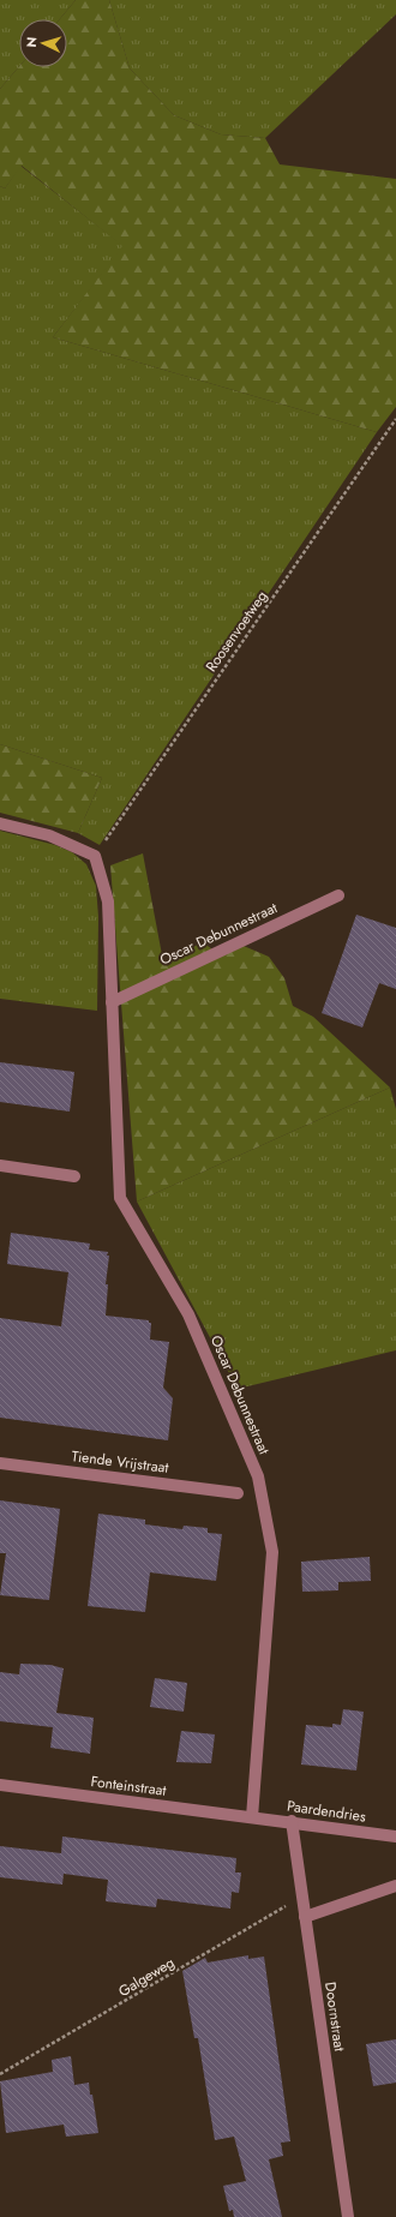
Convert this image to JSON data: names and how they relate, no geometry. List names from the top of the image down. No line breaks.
{"streets":{"street":["Oscar Debunnestraat","Tiende Vrijstraat","Fonteinstraat","Paardendries","Doornstraat"],"path":["Roosenvoetweg","Galgeweg"]},"crossings":[["Roosenvoetweg","Oscar Debunnestraat"],["Oscar Debunnestraat","Fonteinstraat"],["Oscar Debunnestraat","Paardendries"],["Fonteinstraat","Paardendries"],["Paardendries","Doornstraat"],["Galgeweg","Doornstraat"]],"north":"left"}
